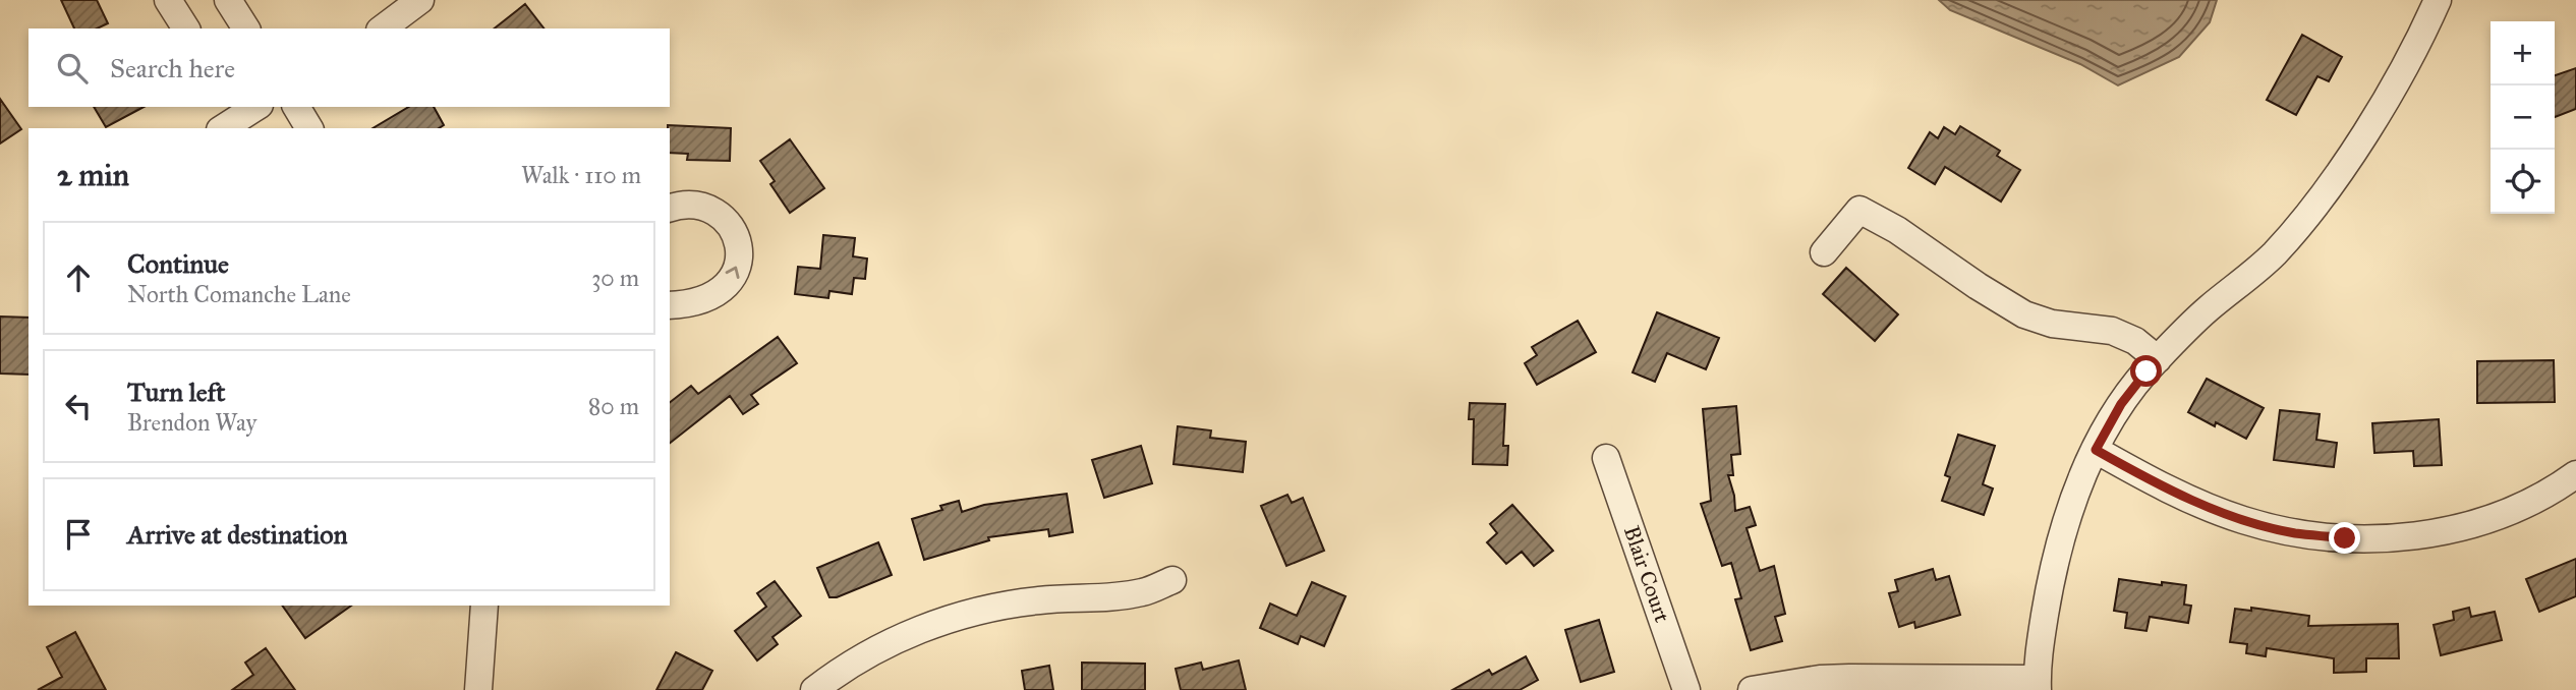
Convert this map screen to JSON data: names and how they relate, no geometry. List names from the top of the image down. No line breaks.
{"streets":{"street":["Blair Court"]},"page":{"map_buttons":["+","−"],"search":"Search here","heading":["2 min","Walk · 110 m"],"list":[["Continue","North Comanche Lane","30 m"],["Turn left","Brendon Way","80 m"],"Arrive at destination"]}}
